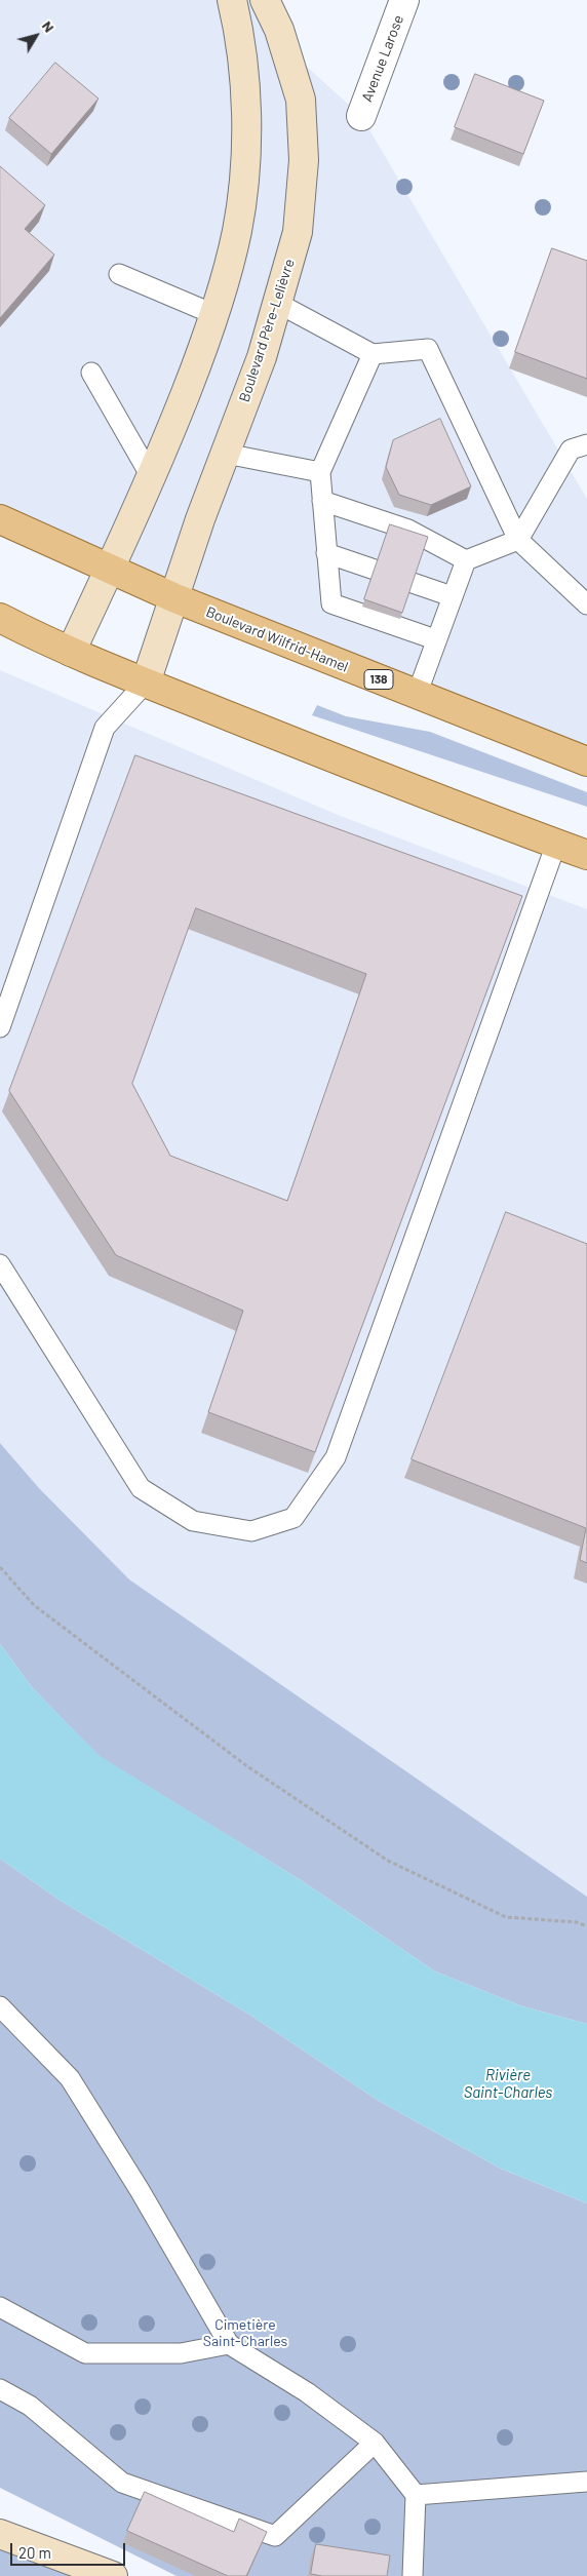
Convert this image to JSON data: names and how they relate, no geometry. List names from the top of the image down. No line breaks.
{"streets":{"main road":["Boulevard Père-Lelièvre","Boulevard Wilfrid-Hamel","138"],"street":["Avenue Larose"]},"crossings":[["Boulevard Père-Lelièvre","Boulevard Wilfrid-Hamel"]],"water":["Rivière Saint-Charles"],"parks":["Cimetière Saint-Charles"],"scale_bar":"20 m","north":"top right"}
